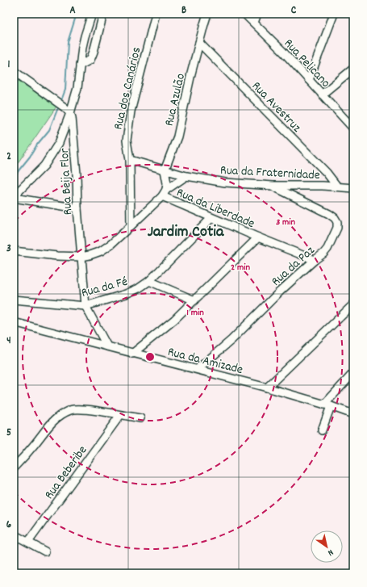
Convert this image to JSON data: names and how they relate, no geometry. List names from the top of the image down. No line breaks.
{"streets":{"street":["Rua Pelicano","Rua dos Canários","Rua Azulão","Rua Avestruz","Rua da Fraternidade","Rua Beija Flor","Rua da Liberdade","Rua da Paz","Rua da Fé","Rua da Amizade","Rua Beberibe"]},"crossings":[["Rua dos Canários","Rua da Fraternidade"],["Rua Azulão","Rua Avestruz"],["Rua Azulão","Rua da Fraternidade"],["Rua Avestruz","Rua da Fraternidade"],["Rua da Fraternidade","Rua da Paz"],["Rua Beija Flor","Rua da Fé"],["Rua Beija Flor","Rua da Amizade"],["Rua da Liberdade","Rua da Paz"],["Rua da Liberdade","Rua da Fé"],["Rua da Paz","Rua da Amizade"]],"districts":["Jardim Cotia"],"north":"bottom right","grid":{"columns":["A","B","C"],"rows":["1","2","3","4","5","6"]},"rings":["3 min","2 min","1 min"]}
